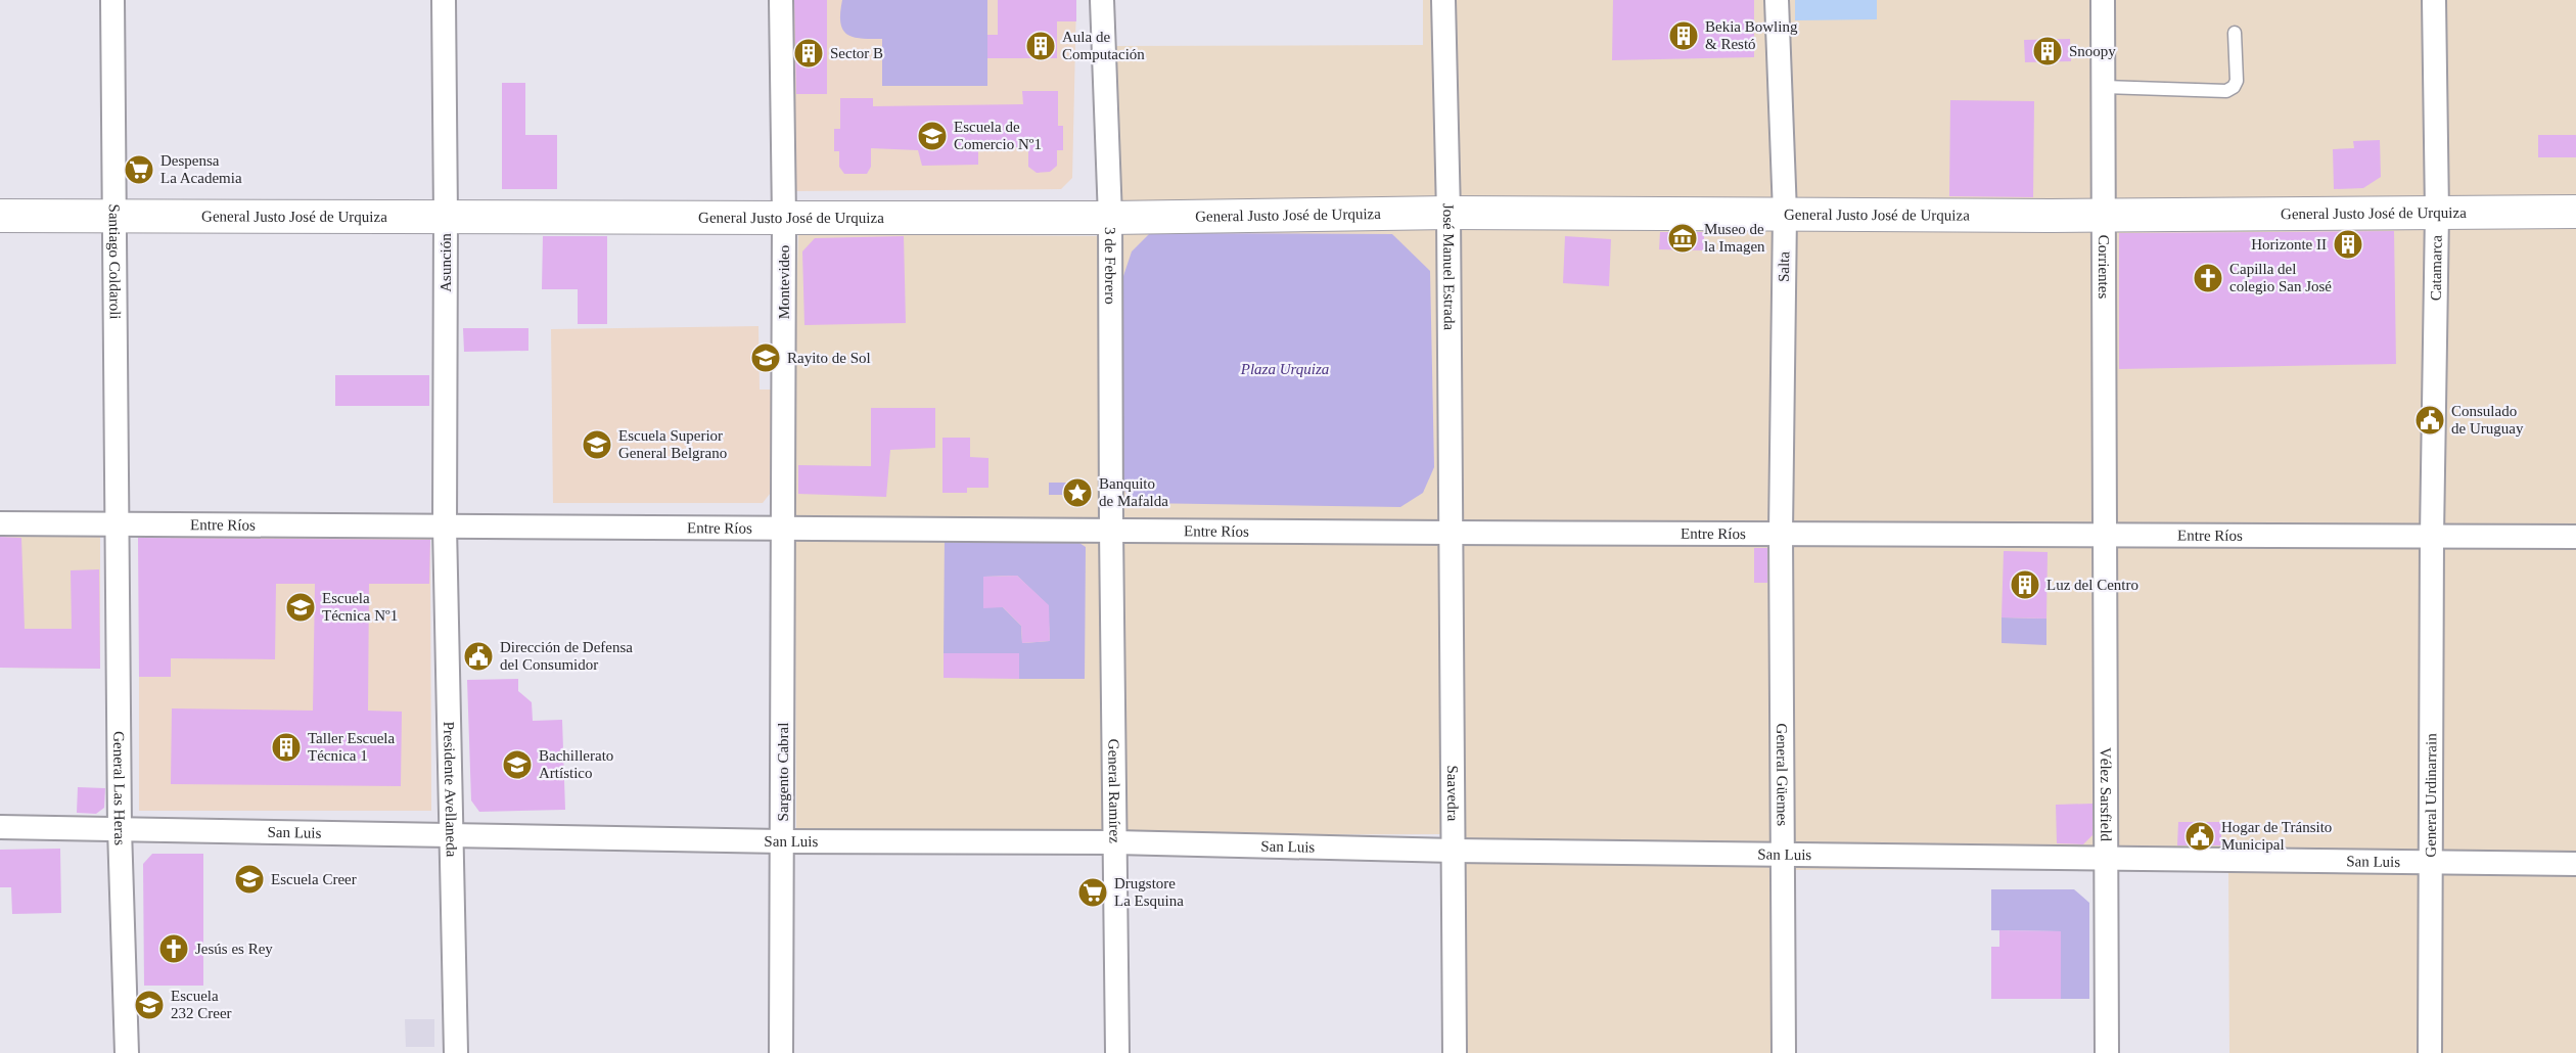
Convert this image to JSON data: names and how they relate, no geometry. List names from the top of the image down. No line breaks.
{"streets":{"street":["General Justo José de Urquiza","Santiago Coldaroli","Asunción","3 de Febrero","José Manuel Estrada","Salta","Corrientes","Catamarca","Montevideo","Entre Ríos","Sargento Cabral","General Güemes","General Las Heras","Presidente Avellaneda","General Ramírez","Saavedra","Vélez Sarsfield","General Urdinarrain","San Luis"]},"crossings":[["General Justo José de Urquiza","Santiago Coldaroli"],["General Justo José de Urquiza","Asunción"],["General Justo José de Urquiza","3 de Febrero"],["General Justo José de Urquiza","José Manuel Estrada"],["General Justo José de Urquiza","Salta"],["General Justo José de Urquiza","Corrientes"],["General Justo José de Urquiza","Catamarca"],["General Justo José de Urquiza","Montevideo"],["Santiago Coldaroli","Entre Ríos"],["Santiago Coldaroli","General Las Heras"],["Asunción","Entre Ríos"],["Asunción","Presidente Avellaneda"],["3 de Febrero","Entre Ríos"],["3 de Febrero","General Ramírez"],["José Manuel Estrada","Entre Ríos"],["José Manuel Estrada","Saavedra"],["Salta","Entre Ríos"],["Salta","General Güemes"],["Corrientes","Entre Ríos"],["Corrientes","Vélez Sarsfield"],["Catamarca","Entre Ríos"],["Catamarca","General Urdinarrain"],["Montevideo","Entre Ríos"],["Montevideo","Sargento Cabral"],["Entre Ríos","Sargento Cabral"],["Entre Ríos","General Güemes"],["Entre Ríos","General Las Heras"],["Entre Ríos","Presidente Avellaneda"],["Entre Ríos","General Ramírez"],["Entre Ríos","Saavedra"],["Entre Ríos","Vélez Sarsfield"],["Entre Ríos","General Urdinarrain"],["Sargento Cabral","San Luis"],["General Güemes","San Luis"],["General Las Heras","San Luis"],["Presidente Avellaneda","San Luis"],["General Ramírez","San Luis"],["Saavedra","San Luis"],["Vélez Sarsfield","San Luis"],["General Urdinarrain","San Luis"]],"parks":["Plaza Urquiza"],"places":{"building":["Bekia Bowling & Restó","Aula de Computación","Snoopy","Sector B","Horizonte II","Luz del Centro","Taller Escuela Técnica 1"],"school or university":["Escuela de Comercio Nº1","Rayito de Sol","Escuela Superior General Belgrano","Escuela Técnica Nº1","Bachillerato Artístico","Escuela Creer","Escuela 232 Creer"],"supermarket":["Despensa La Academia","Drugstore La Esquina"],"museum":["Museo de la Imagen"],"church":["Capilla del colegio San José","Jesús es Rey"],"public building":["Consulado de Uruguay","Dirección de Defensa del Consumidor","Hogar de Tránsito Municipal"],"place":["Banquito de Mafalda"]}}
